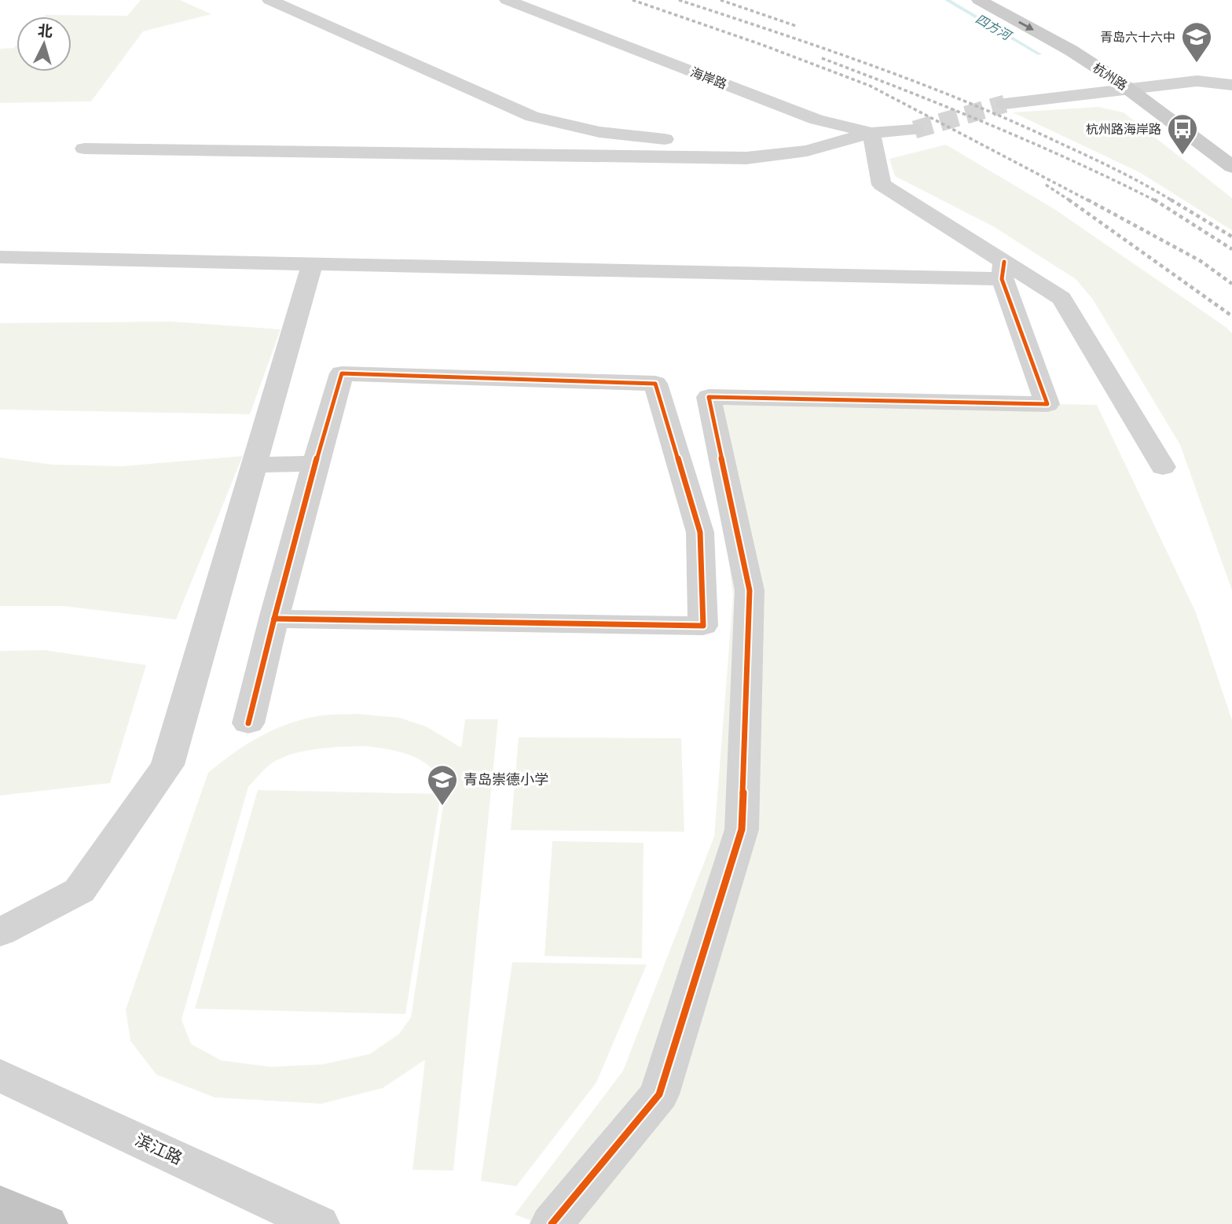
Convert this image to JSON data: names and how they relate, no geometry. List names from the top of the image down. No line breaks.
{"streets":{"main road":["杭州路"],"street":["海岸路","滨江路"]},"water":["四方河"],"places":{"school or university":["青岛六十六中","青岛崇德小学"],"bus stop":["杭州路海岸路"]},"north":"top"}
